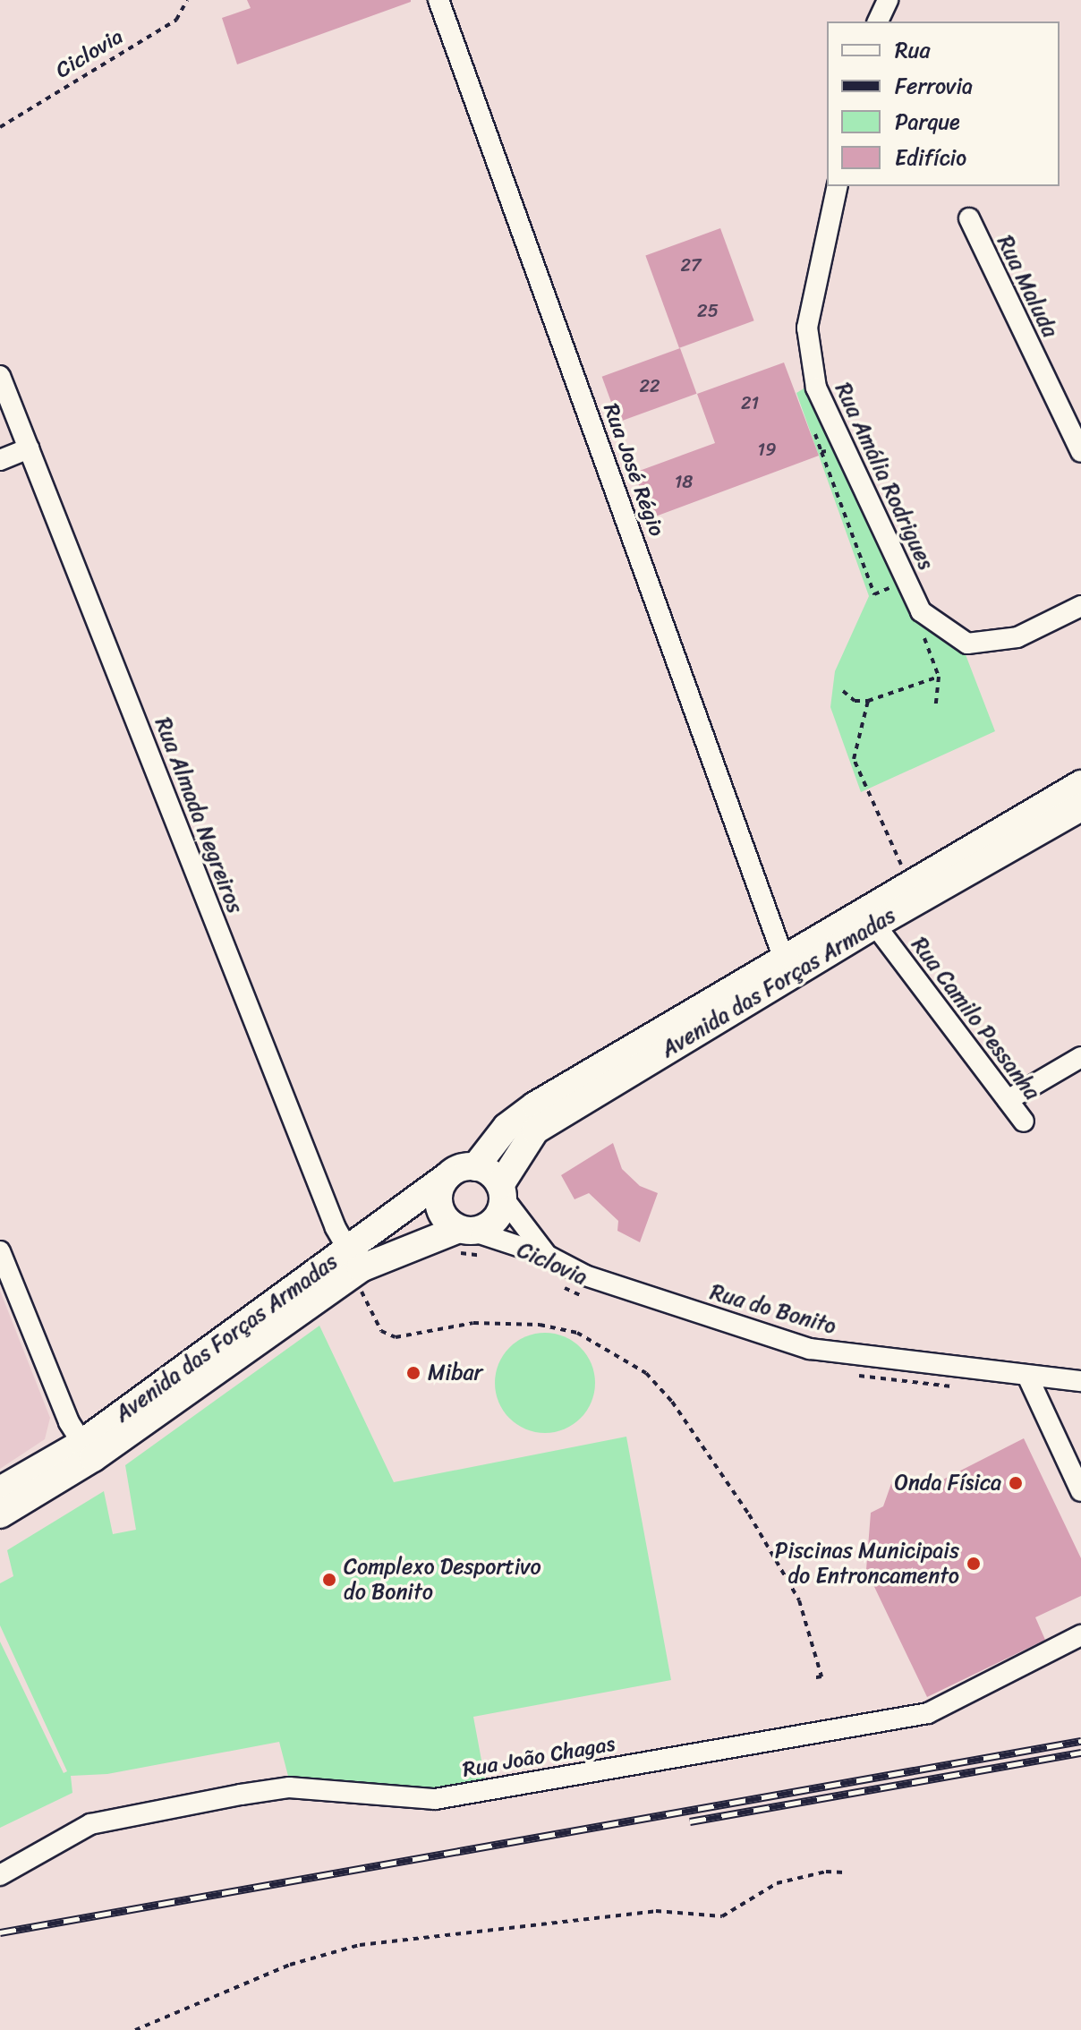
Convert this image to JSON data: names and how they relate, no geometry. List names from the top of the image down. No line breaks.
{"streets":{"street":["Rua Maluda","Rua José Régio","Rua Amália Rodrigues","Rua Almada Negreiros","Avenida das Forças Armadas","Rua Camilo Pessanha","Rua do Bonito","Rua João Chagas"],"path":["Ciclovia"]},"crossings":[["Ciclovia","Avenida das Forças Armadas"],["Ciclovia","Rua do Bonito"],["Rua José Régio","Avenida das Forças Armadas"],["Rua Almada Negreiros","Avenida das Forças Armadas"],["Avenida das Forças Armadas","Rua Camilo Pessanha"],["Avenida das Forças Armadas","Rua do Bonito"]],"places":["Mibar","Onda Física","Piscinas Municipais do Entroncamento","Complexo Desportivo do Bonito"],"house_numbers":["27","25","22","21","19","18"],"legend":["Rua","Ferrovia","Parque","Edifício"]}
